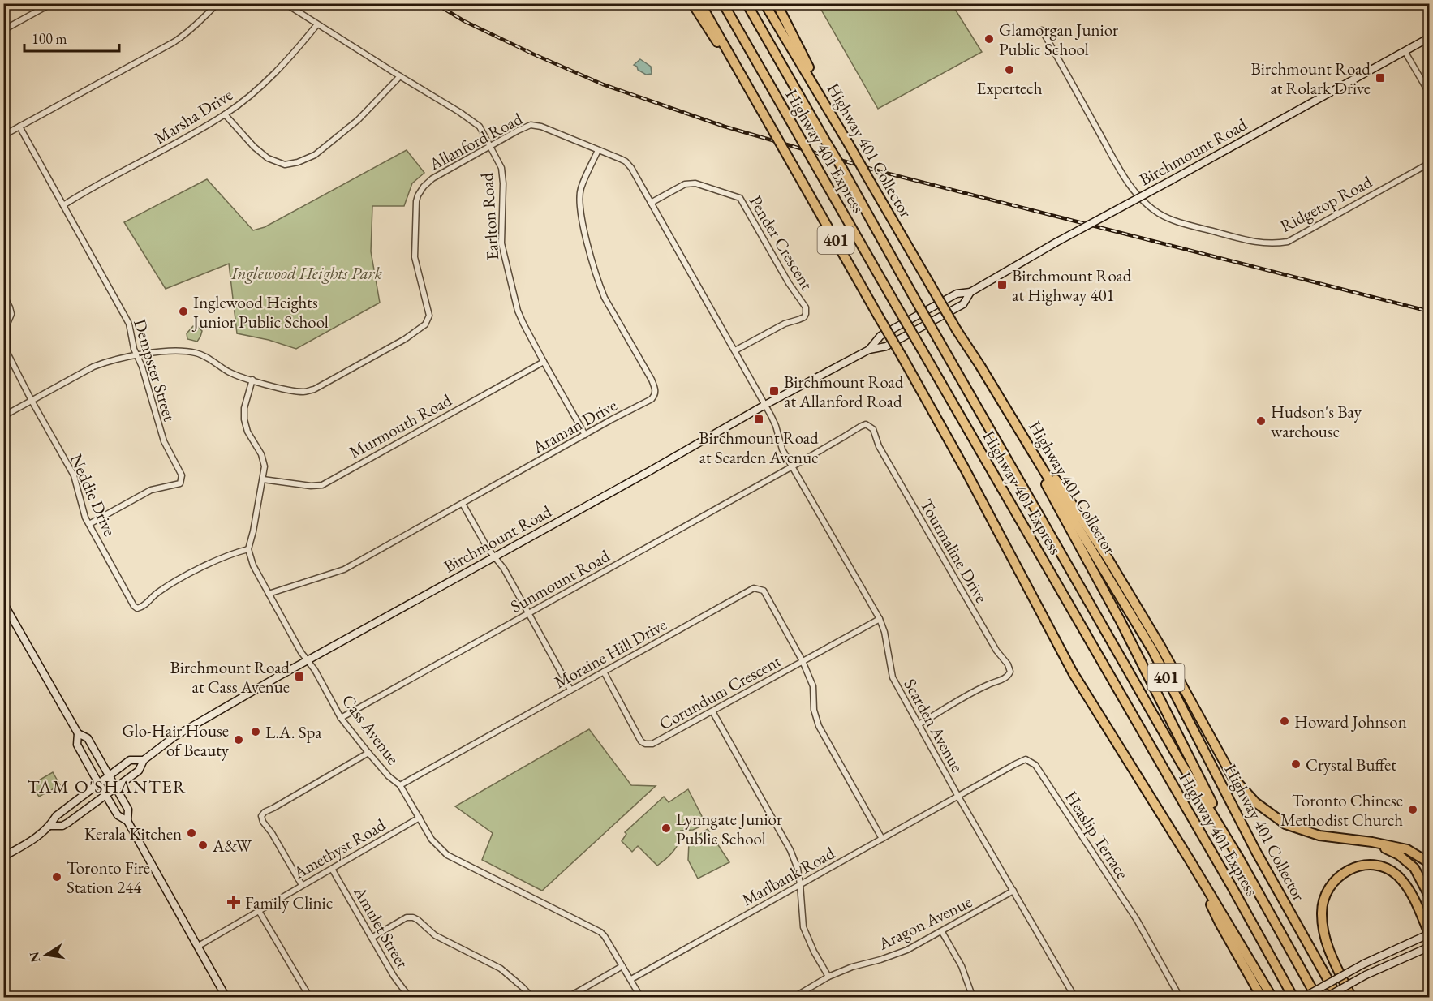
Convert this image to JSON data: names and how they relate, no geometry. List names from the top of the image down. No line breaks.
{"streets":{"highway":["Highway 401 Collector","Highway 401 Express","401"],"main road":["Birchmount Road"],"street":["Marsha Drive","Allanford Road","Ridgetop Road","Earlton Road","Pender Crescent","Dempster Street","Murmouth Road","Araman Drive","Neddie Drive","Tourmaline Drive","Sunmount Road","Moraine Hill Drive","Corundum Crescent","Scarden Avenue","Cass Avenue","Heaslip Terrace","Amethyst Road","Marlbank Road","Aragon Avenue","Amulet Street"]},"crossings":[["Marsha Drive","Earlton Road"],["Marsha Drive","Dempster Street"],["Allanford Road","Birchmount Road"],["Allanford Road","Earlton Road"],["Allanford Road","Pender Crescent"],["Allanford Road","Dempster Street"],["Allanford Road","Araman Drive"],["Allanford Road","Neddie Drive"],["Allanford Road","Scarden Avenue"],["Birchmount Road","Scarden Avenue"],["Birchmount Road","Cass Avenue"],["Earlton Road","Murmouth Road"],["Earlton Road","Araman Drive"],["Dempster Street","Neddie Drive"],["Araman Drive","Cass Avenue"],["Neddie Drive","Cass Avenue"],["Tourmaline Drive","Sunmount Road"],["Tourmaline Drive","Scarden Avenue"],["Sunmount Road","Scarden Avenue"],["Sunmount Road","Cass Avenue"],["Moraine Hill Drive","Corundum Crescent"],["Moraine Hill Drive","Cass Avenue"],["Moraine Hill Drive","Marlbank Road"],["Corundum Crescent","Scarden Avenue"],["Scarden Avenue","Heaslip Terrace"],["Scarden Avenue","Marlbank Road"],["Scarden Avenue","Aragon Avenue"],["Cass Avenue","Amethyst Road"],["Cass Avenue","Marlbank Road"],["Heaslip Terrace","Marlbank Road"],["Amethyst Road","Amulet Street"]],"districts":["TAM O'SHANTER"],"parks":["Inglewood Heights Park"],"places":{"other":["Glamorgan Junior Public School","Expertech","Inglewood Heights Junior Public School","Hudson's Bay warehouse","Howard Johnson","L.A. Spa","Glo-Hair House of Beauty","Crystal Buffet","Toronto Chinese Methodist Church","Lynngate Junior Public School","Kerala Kitchen","A&W","Toronto Fire Station 244"],"transit":["Birchmount Road at Rolark Drive","Birchmount Road at Highway 401","Birchmount Road at Allanford Road","Birchmount Road at Scarden Avenue","Birchmount Road at Cass Avenue"],"health":["Family Clinic"]},"scale_bar":"100 m","north":"left"}
